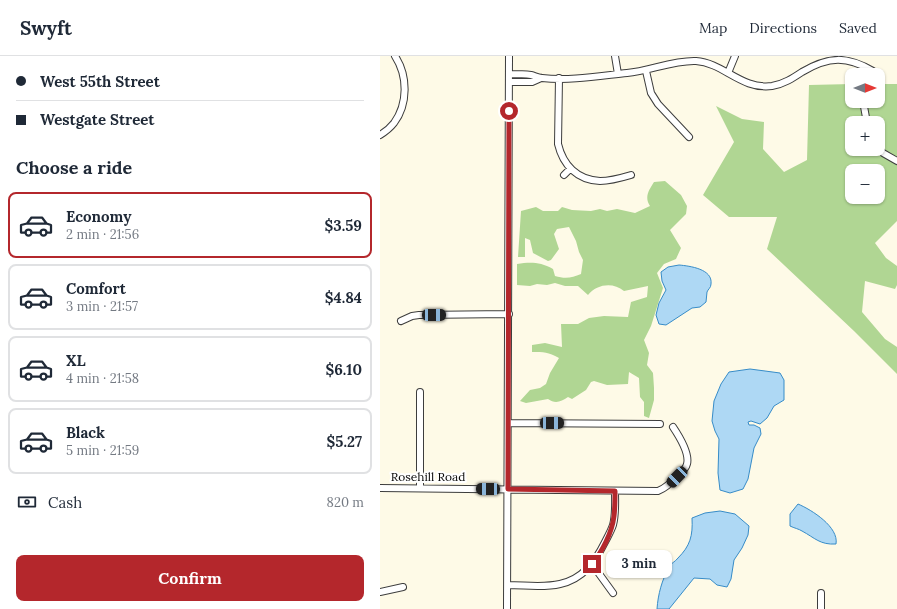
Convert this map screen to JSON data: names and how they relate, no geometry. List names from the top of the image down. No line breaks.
{"streets":{"street":["Rosehill Road"]},"north":"right","page":{"header":"Swyft","nav":["Map","Directions","Saved"],"banner":["West 55th Street","Westgate Street"],"map_buttons":["+","−"],"heading":"Choose a ride","list":[{"name":"Economy","note":"2 min · 21:56","value":"$3.59"},{"name":"Comfort","note":"3 min · 21:57","value":"$4.84"},{"name":"XL","note":"4 min · 21:58","value":"$6.10"},{"name":"Black","note":"5 min · 21:59","value":"$5.27"}],"pay":["Cash","820 m"],"buttons":"Confirm","bubble":"3 min"}}
